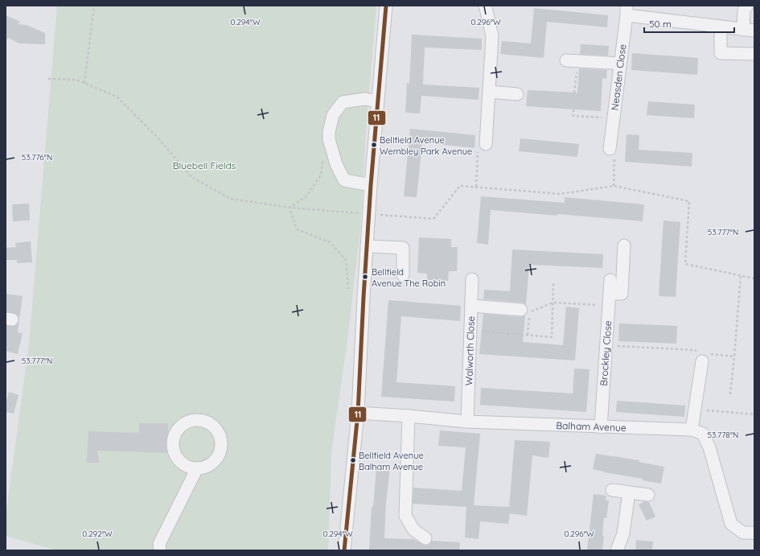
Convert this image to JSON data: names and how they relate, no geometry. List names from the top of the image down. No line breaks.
{"streets":{"street":["Neasden Close","Walworth Close","Brockley Close","Balham Avenue"]},"crossings":[["Walworth Close","Balham Avenue"],["Brockley Close","Balham Avenue"]],"parks":["Bluebell Fields"],"places":["Bellfield Avenue Wembley Park Avenue","Bellfield Avenue The Robin","Bellfield Avenue Balham Avenue"],"lines":["transit line 11"],"scale_bar":"50 m","coordinates":["0.294°W","0.296°W","53.776°N","53.777°N","53.778°N","0.292°W"]}
